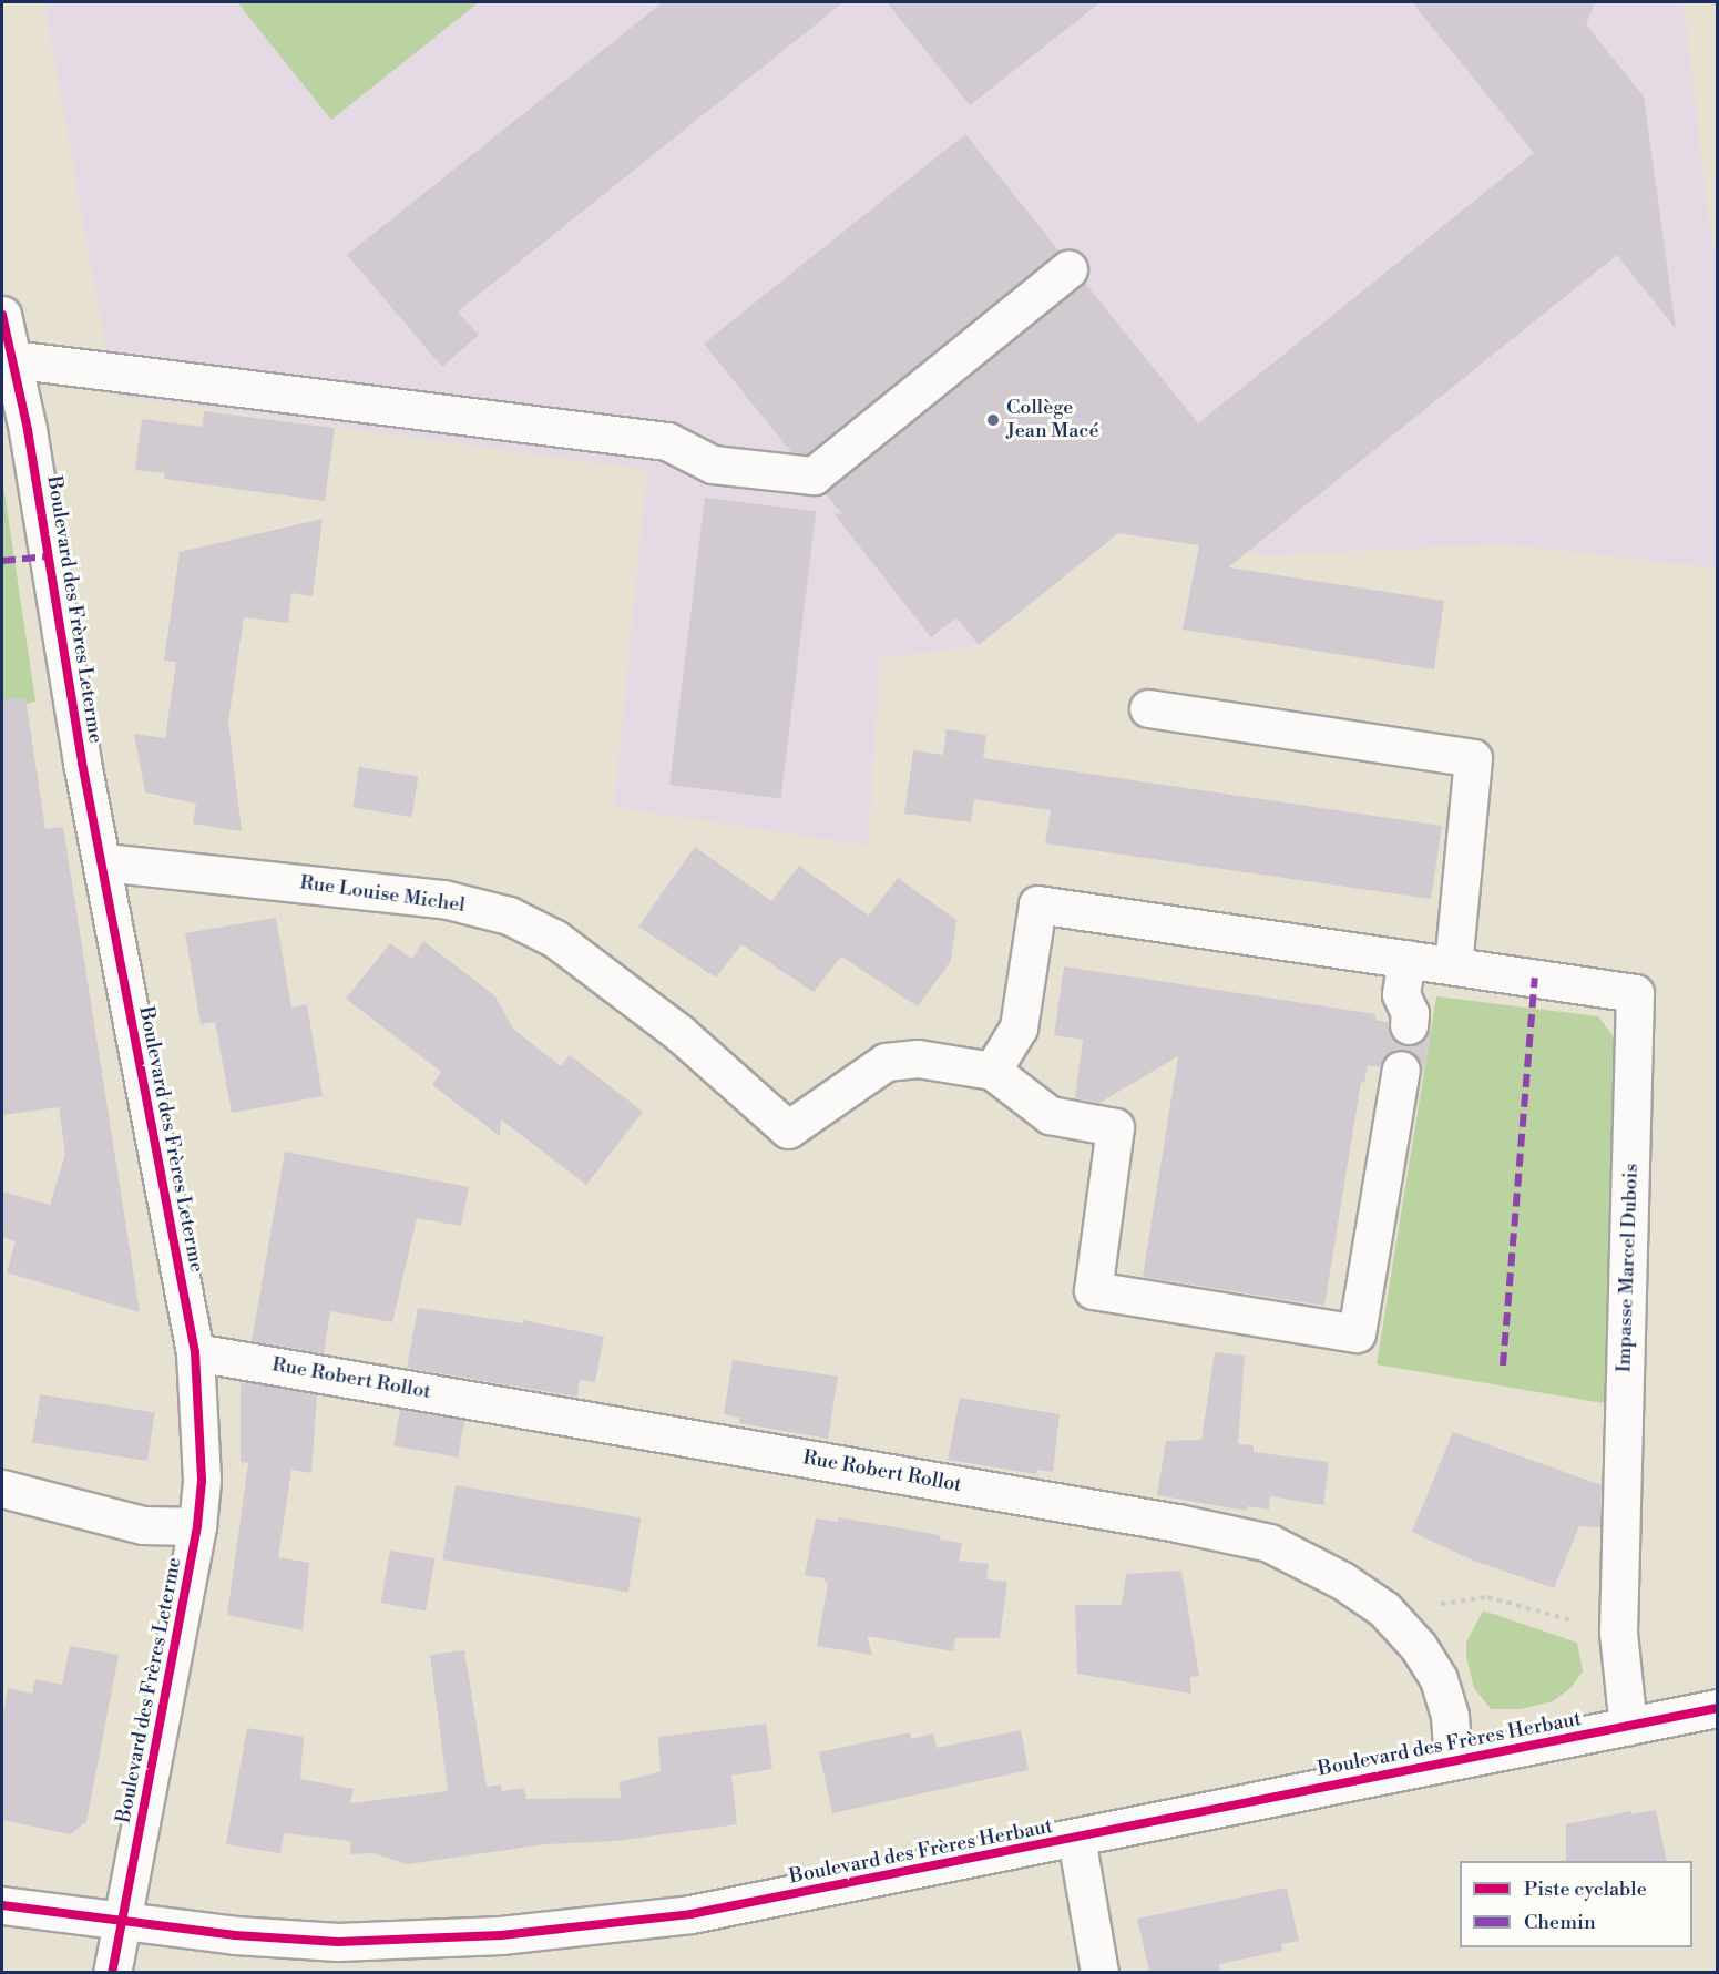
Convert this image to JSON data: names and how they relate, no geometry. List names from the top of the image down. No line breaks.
{"streets":{"street":["Boulevard des Frères Leterme","Rue Louise Michel","Impasse Marcel Dubois","Rue Robert Rollot","Boulevard des Frères Herbaut"]},"crossings":[["Boulevard des Frères Leterme","Rue Louise Michel"],["Boulevard des Frères Leterme","Rue Robert Rollot"],["Boulevard des Frères Leterme","Boulevard des Frères Herbaut"],["Impasse Marcel Dubois","Boulevard des Frères Herbaut"],["Rue Robert Rollot","Boulevard des Frères Herbaut"]],"places":["Collège Jean Macé"],"legend":["Piste cyclable","Chemin"]}
